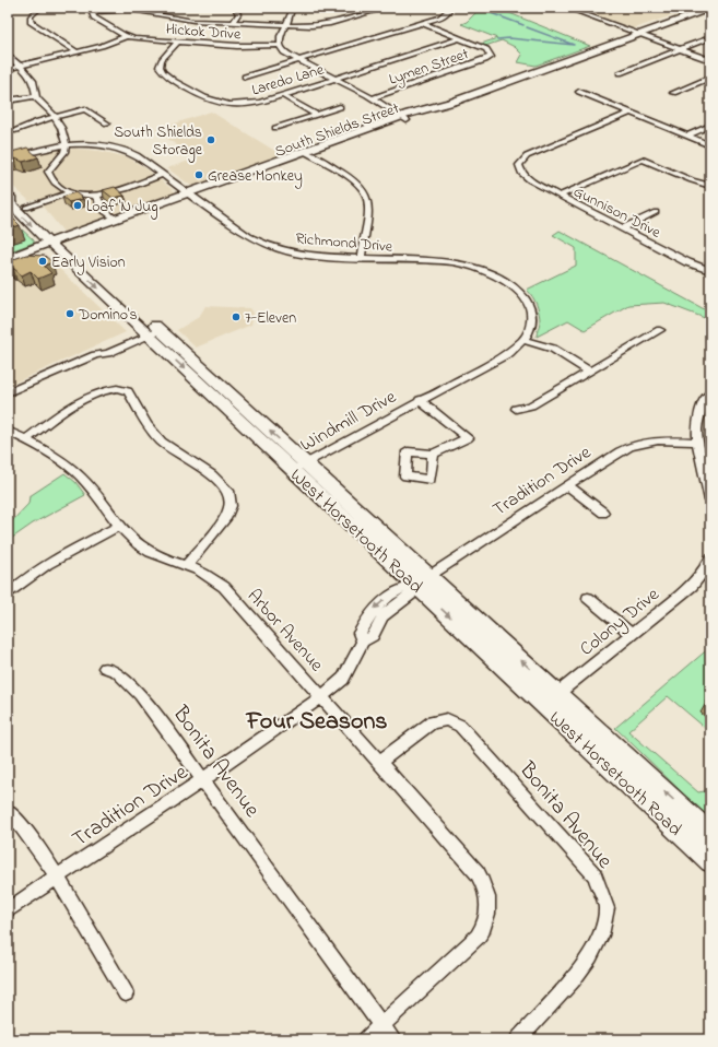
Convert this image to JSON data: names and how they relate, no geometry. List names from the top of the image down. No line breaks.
{"streets":{"main road":["South Shields Street","West Horsetooth Road"],"street":["Hickok Drive","Lymen Street","Laredo Lane","Gunnison Drive","Richmond Drive","Windmill Drive","Tradition Drive","Colony Drive","Arbor Avenue","Bonita Avenue"]},"crossings":[["Hickok Drive","Laredo Lane"],["Lymen Street","Laredo Lane"],["South Shields Street","Richmond Drive"],["South Shields Street","West Horsetooth Road"],["Richmond Drive","Windmill Drive"],["Windmill Drive","West Horsetooth Road"],["Tradition Drive","West Horsetooth Road"],["Tradition Drive","Arbor Avenue"],["Tradition Drive","Bonita Avenue"],["West Horsetooth Road","Colony Drive"],["Arbor Avenue","Bonita Avenue"]],"districts":["Four Seasons"],"places":["South Shields Storage","Grease Monkey","Loaf 'N Jug","Early Vision","Domino's","7-Eleven"]}
